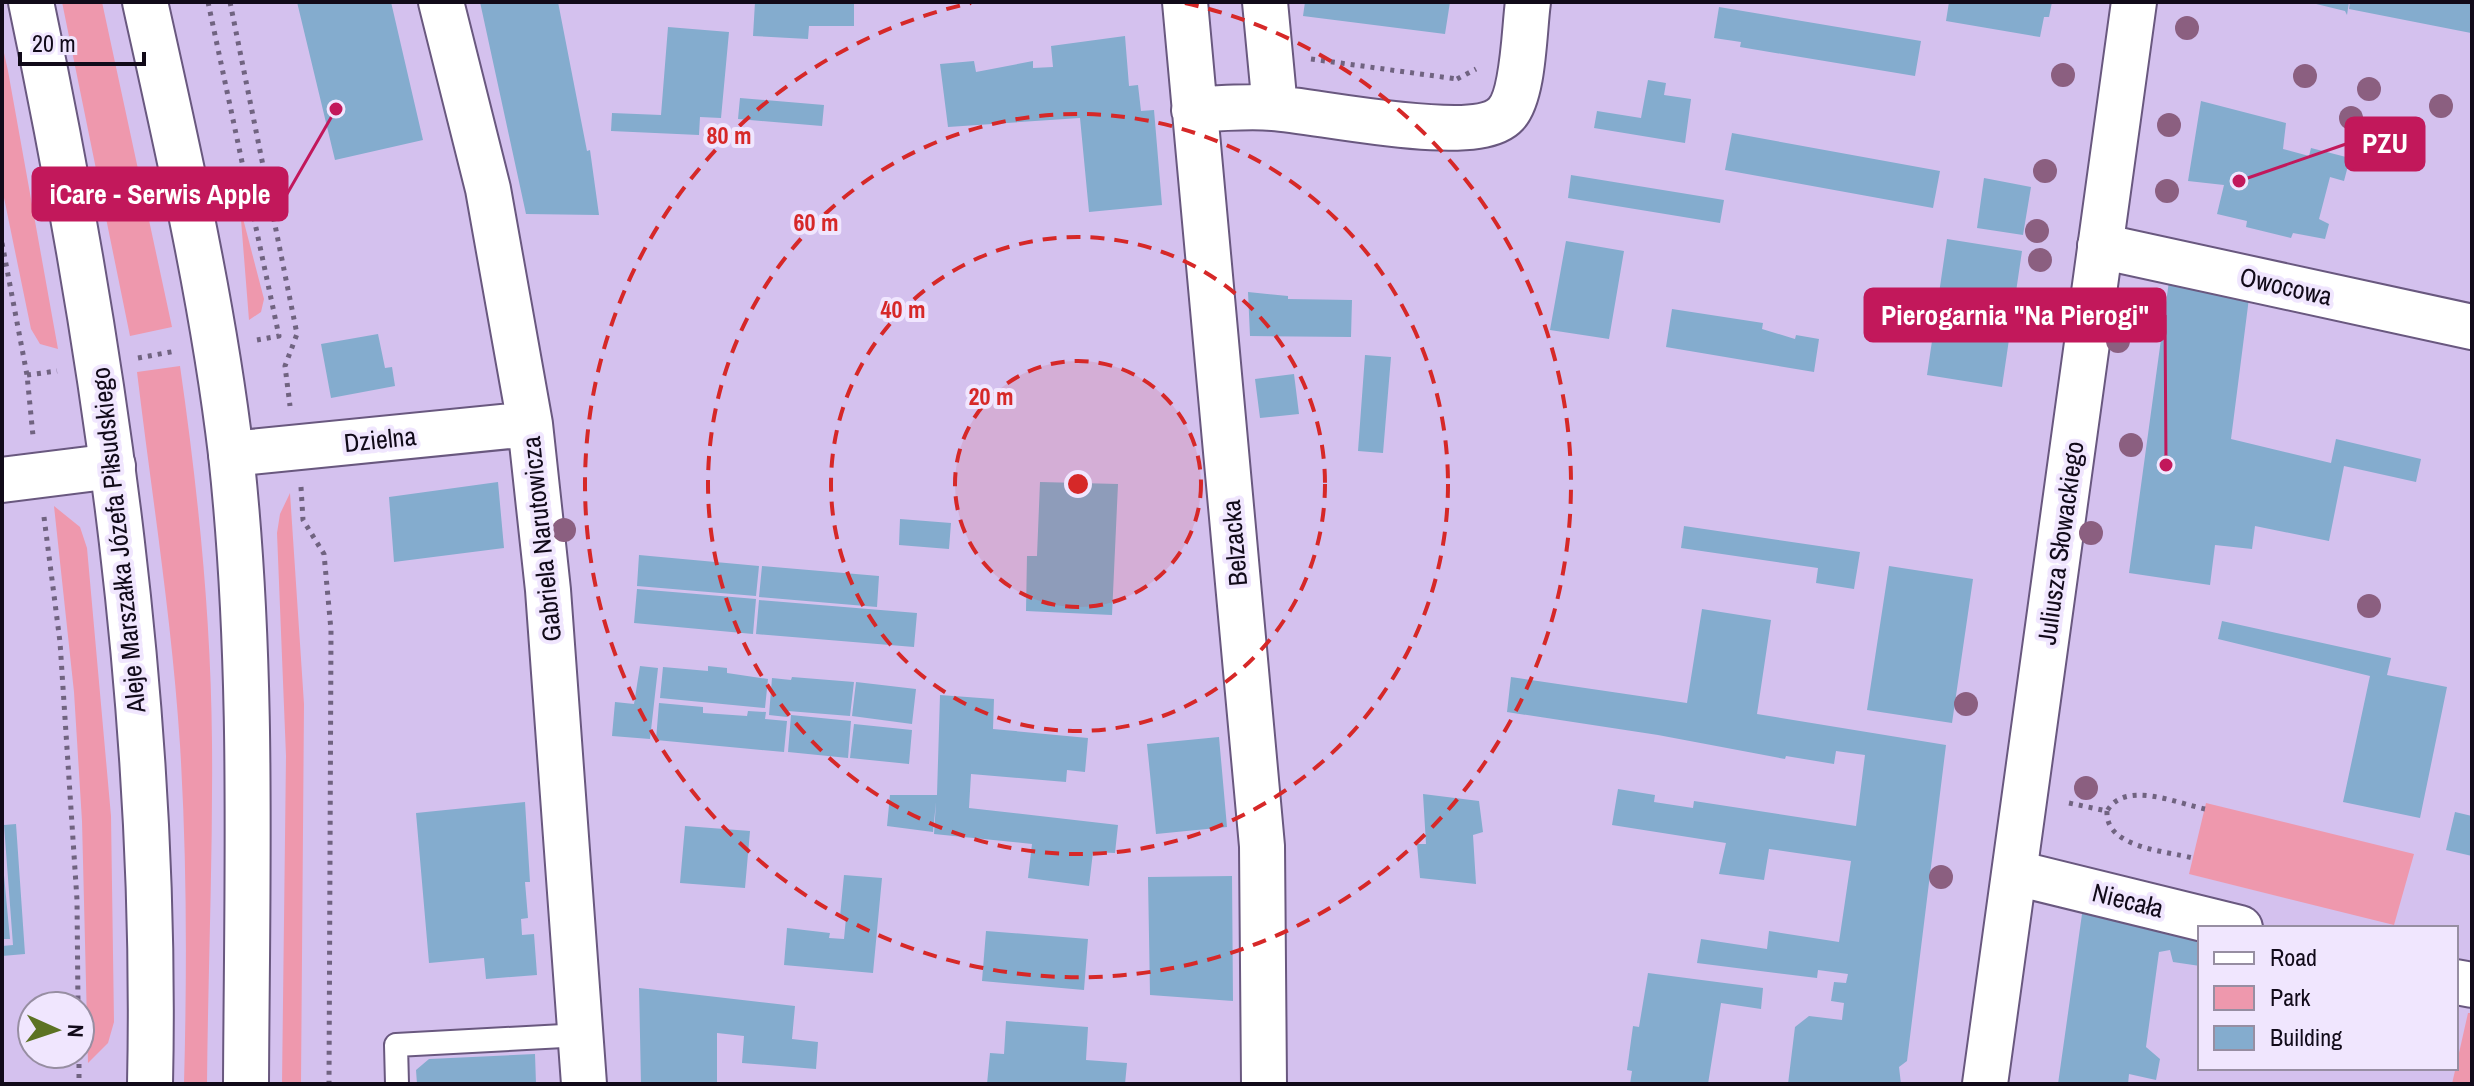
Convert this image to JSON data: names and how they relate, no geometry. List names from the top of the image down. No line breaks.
{"streets":{"street":["Owocowa","Dzielna","Gabriela Narutowicza","Aleje Marszałka Józefa Piłsudskiego","Belzacka","Juliusza Słowackiego","Niecała"]},"crossings":[["Owocowa","Juliusza Słowackiego"],["Dzielna","Gabriela Narutowicza"],["Juliusza Słowackiego","Niecała"]],"places":["iCare - Serwis Apple","PZU","Pierogarnia \"Na Pierogi\""],"legend":["Road","Park","Building"],"scale_bar":"20 m","north":"right","rings":["80 m","60 m","40 m","20 m"]}
